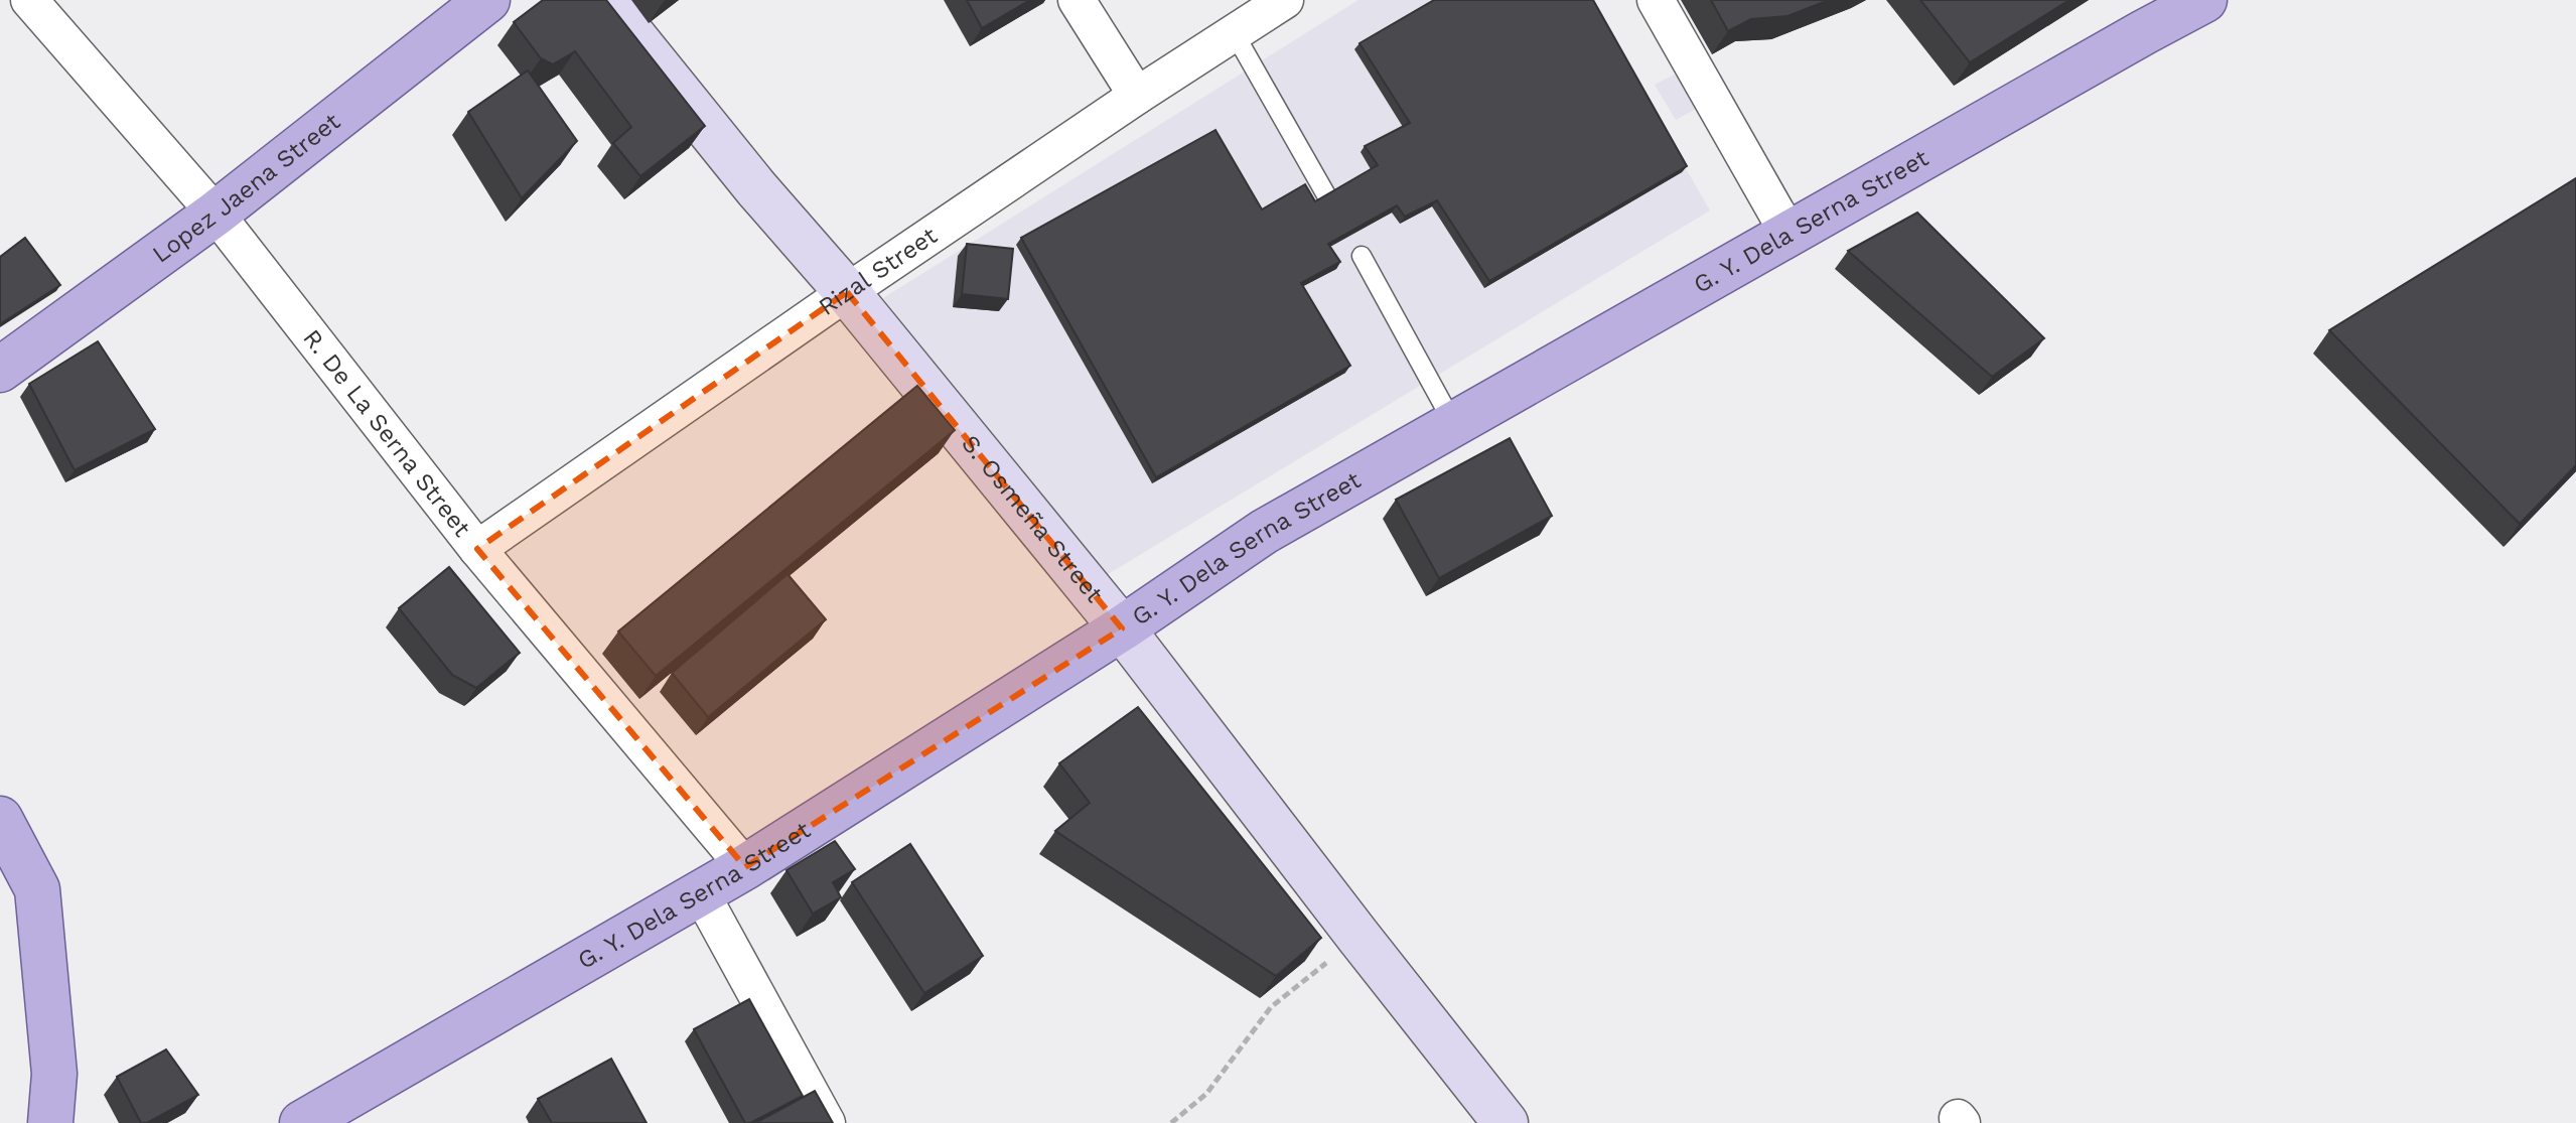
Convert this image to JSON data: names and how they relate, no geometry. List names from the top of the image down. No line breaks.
{"streets":{"main road":["Lopez Jaena Street","G. Y. Dela Serna Street"],"street":["Rizal Street","R. De La Serna Street","S. Osmeña Street"]},"crossings":[["Lopez Jaena Street","R. De La Serna Street"],["G. Y. Dela Serna Street","R. De La Serna Street"],["G. Y. Dela Serna Street","S. Osmeña Street"],["Rizal Street","R. De La Serna Street"],["Rizal Street","S. Osmeña Street"]]}
